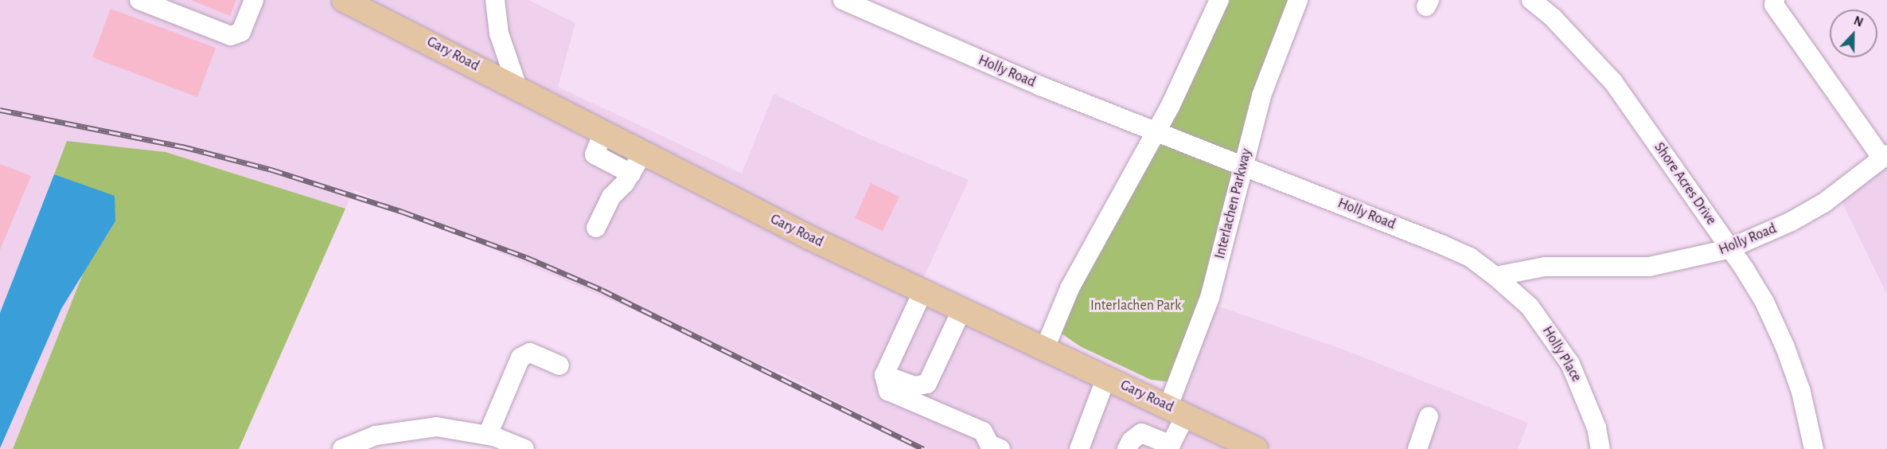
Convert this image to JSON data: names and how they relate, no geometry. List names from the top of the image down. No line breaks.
{"streets":{"main road":["Gary Road"],"street":["Holly Road","Shore Acres Drive","Interlachen Parkway","Holly Place"]},"crossings":[["Gary Road","Interlachen Parkway"],["Holly Road","Shore Acres Drive"],["Holly Road","Interlachen Parkway"],["Holly Road","Holly Place"]],"parks":["Interlachen Park"],"north":"top"}
